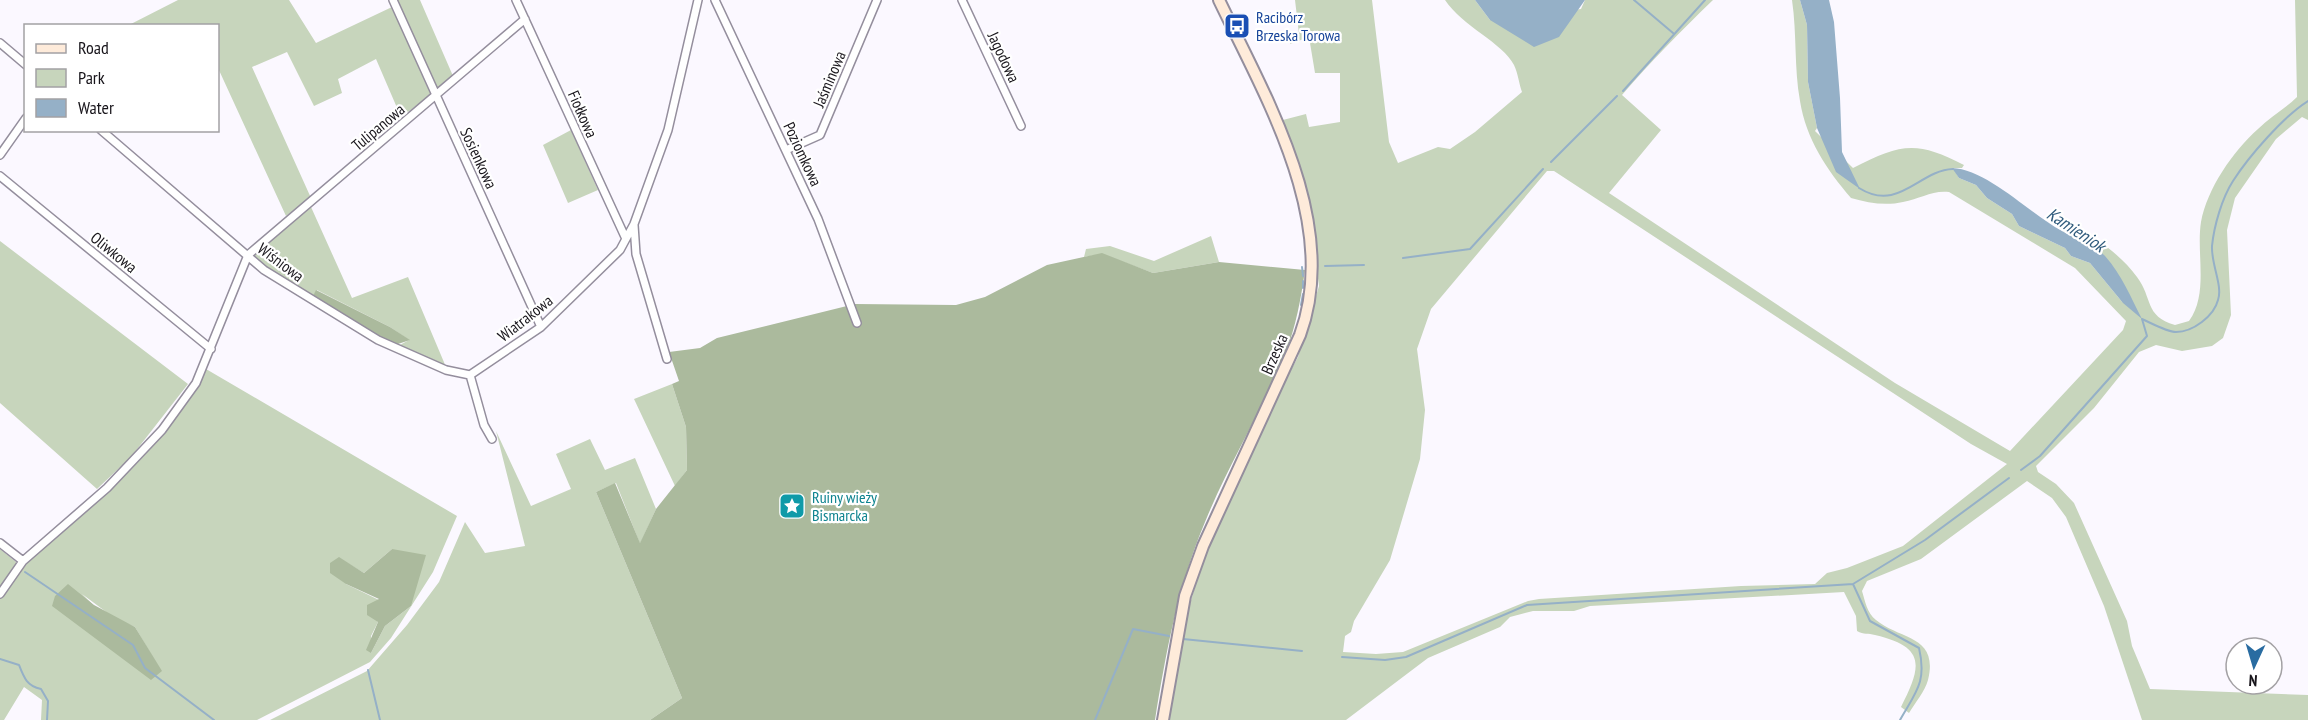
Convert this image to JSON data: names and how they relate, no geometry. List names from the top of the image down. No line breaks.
{"streets":{"street":["Jagodowa","Jaśminowa","Fiołkowa","Tulipanowa","Poziomkowa","Sosienkowa","Oliwkowa","Wiśniowa","Wiatrakowa","Brzeska"]},"crossings":[["Jaśminowa","Poziomkowa"],["Fiołkowa","Tulipanowa"],["Fiołkowa","Wiatrakowa"],["Tulipanowa","Sosienkowa"],["Tulipanowa","Wiśniowa"],["Sosienkowa","Wiatrakowa"],["Wiśniowa","Wiatrakowa"]],"water":["Kamieniok"],"places":{"bus stop":["Racibórz Brzeska Torowa"],"place":["Ruiny wieży Bismarcka"]},"legend":["Road","Park","Water"],"north":"bottom"}
